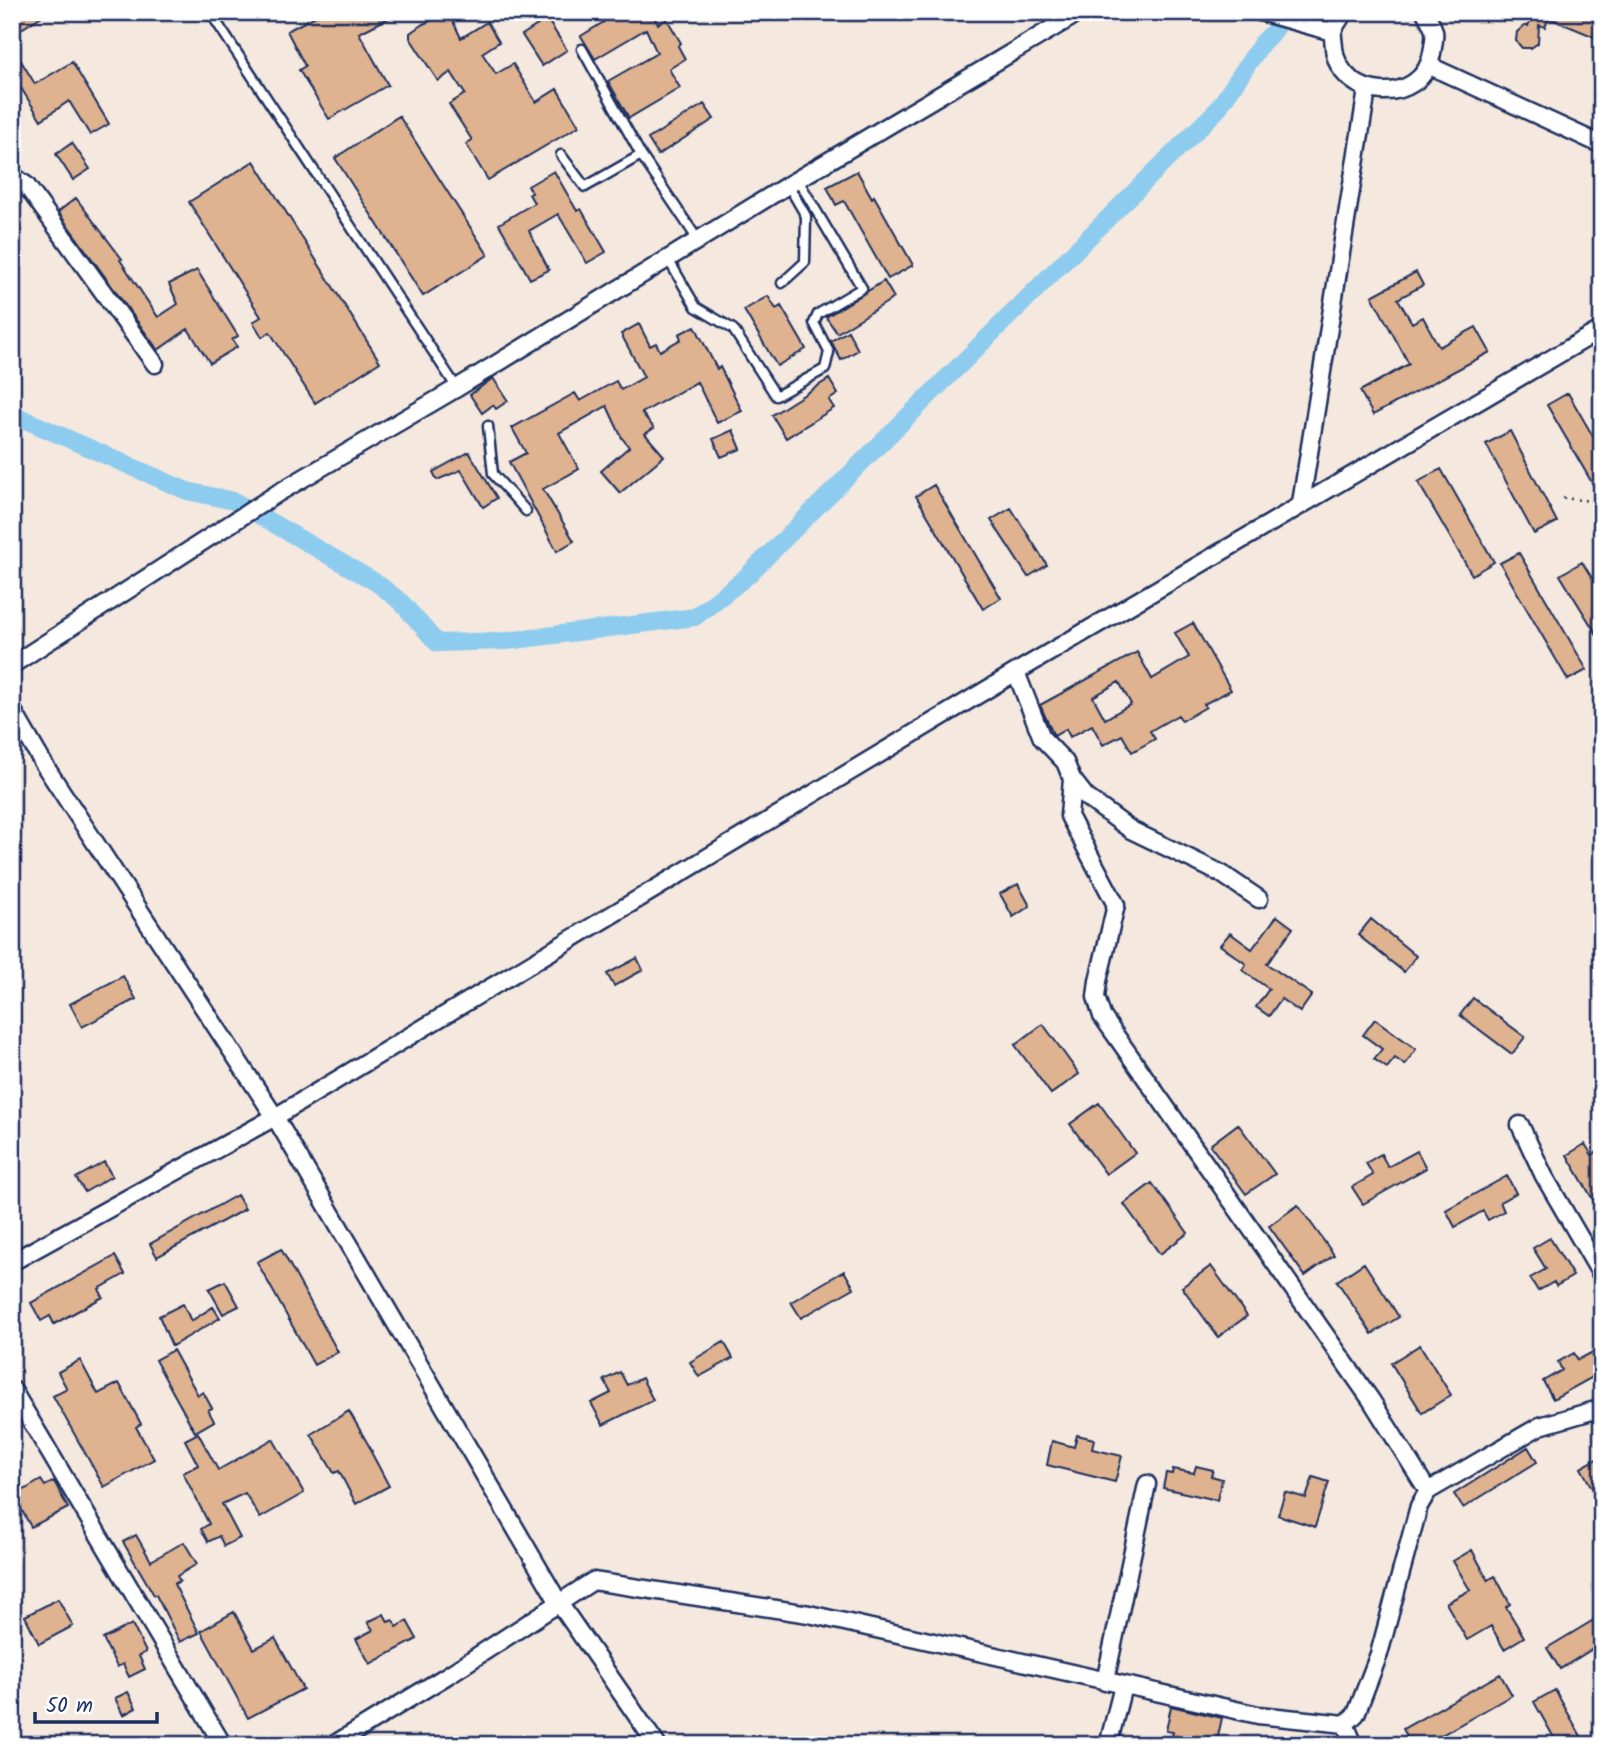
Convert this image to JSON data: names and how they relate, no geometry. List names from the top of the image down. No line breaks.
{"scale_bar":"50 m"}
